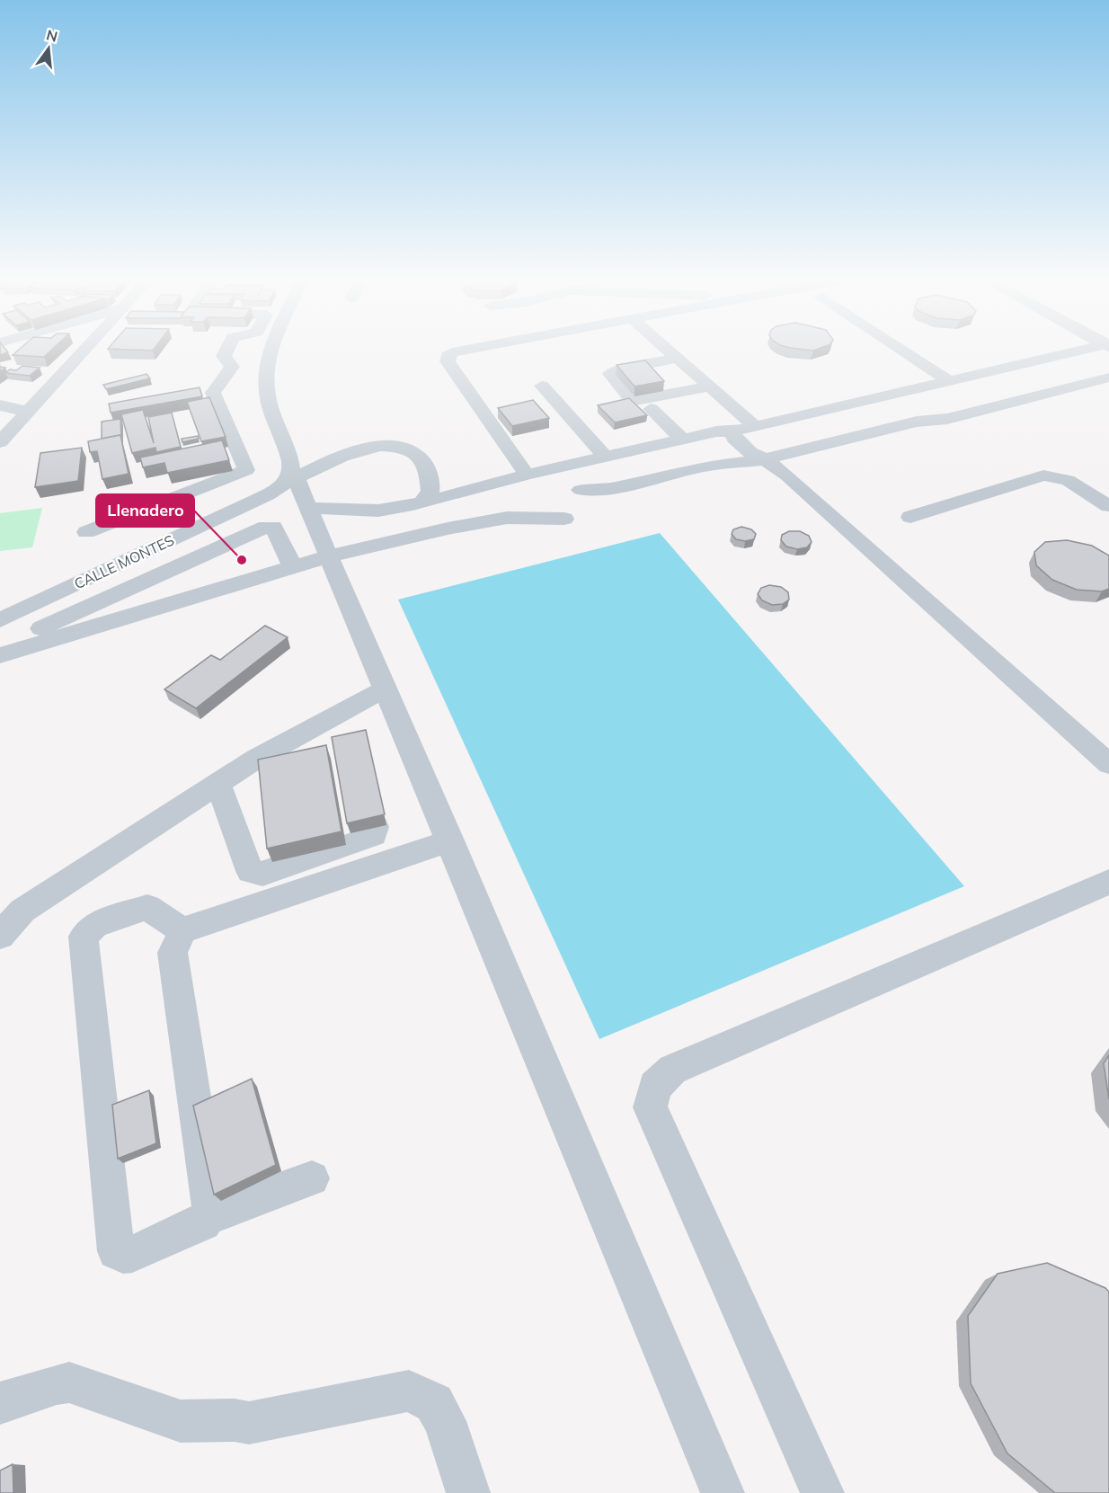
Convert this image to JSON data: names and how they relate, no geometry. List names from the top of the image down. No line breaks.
{"streets":{"street":["CALLE MONTES"]},"places":["Llenadero"],"north":"top"}
